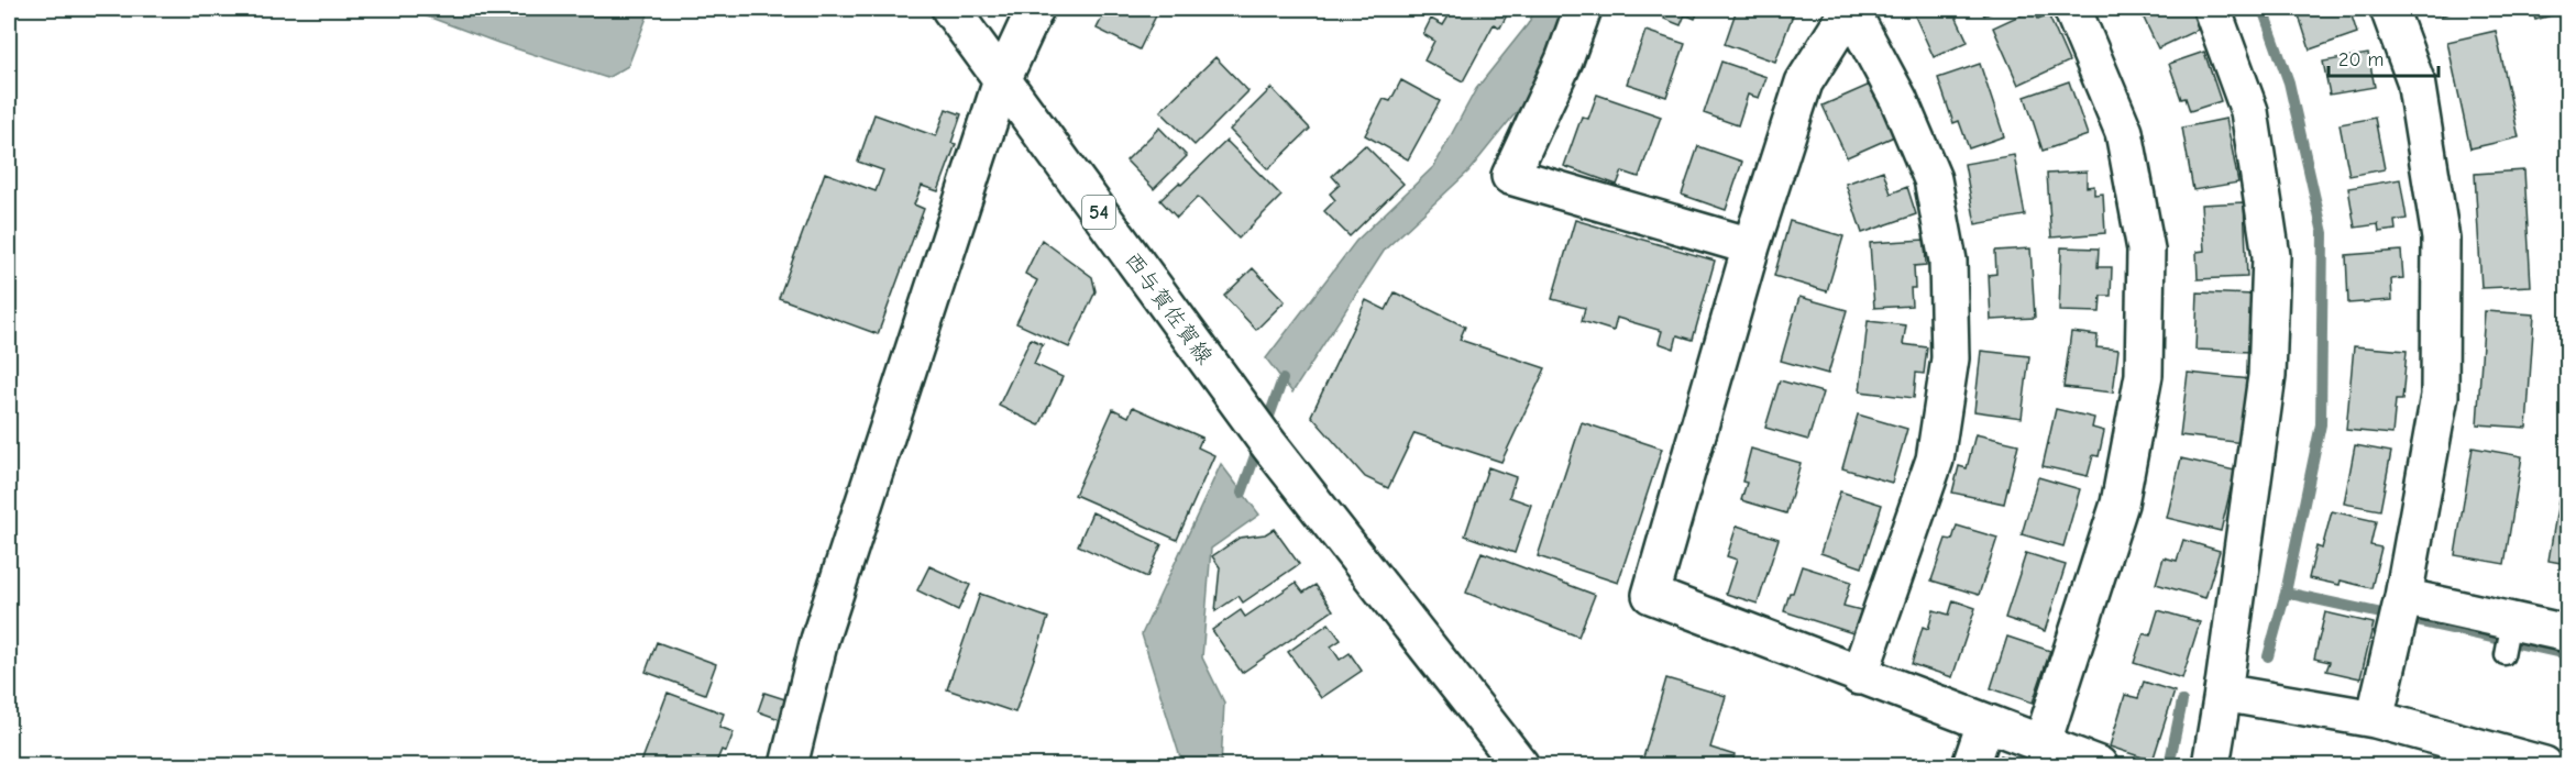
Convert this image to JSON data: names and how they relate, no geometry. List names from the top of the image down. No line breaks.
{"streets":{"street":["54","西与賀佐賀線"]},"scale_bar":"20 m"}
